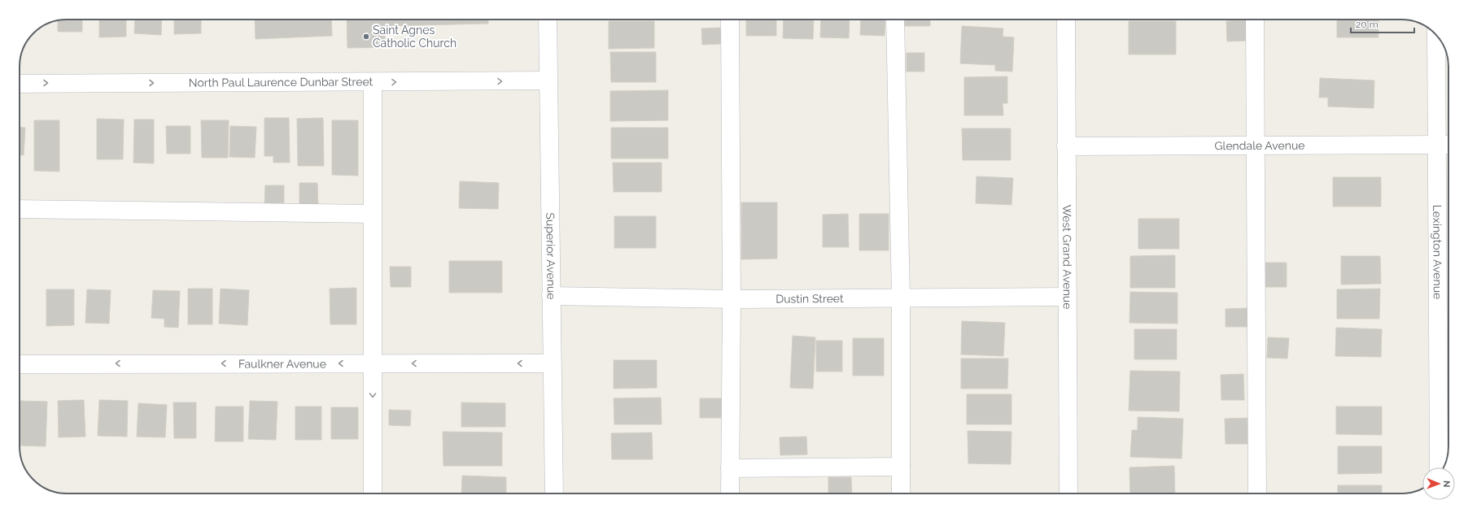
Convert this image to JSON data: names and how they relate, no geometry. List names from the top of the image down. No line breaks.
{"streets":{"street":["North Paul Laurence Dunbar Street","Glendale Avenue","Lexington Avenue","Superior Avenue","West Grand Avenue","Dustin Street","Faulkner Avenue"]},"crossings":[["North Paul Laurence Dunbar Street","Superior Avenue"],["Glendale Avenue","Lexington Avenue"],["Glendale Avenue","West Grand Avenue"],["Superior Avenue","Dustin Street"],["Superior Avenue","Faulkner Avenue"],["West Grand Avenue","Dustin Street"]],"places":["Saint Agnes Catholic Church"],"scale_bar":"20 m","north":"right"}
